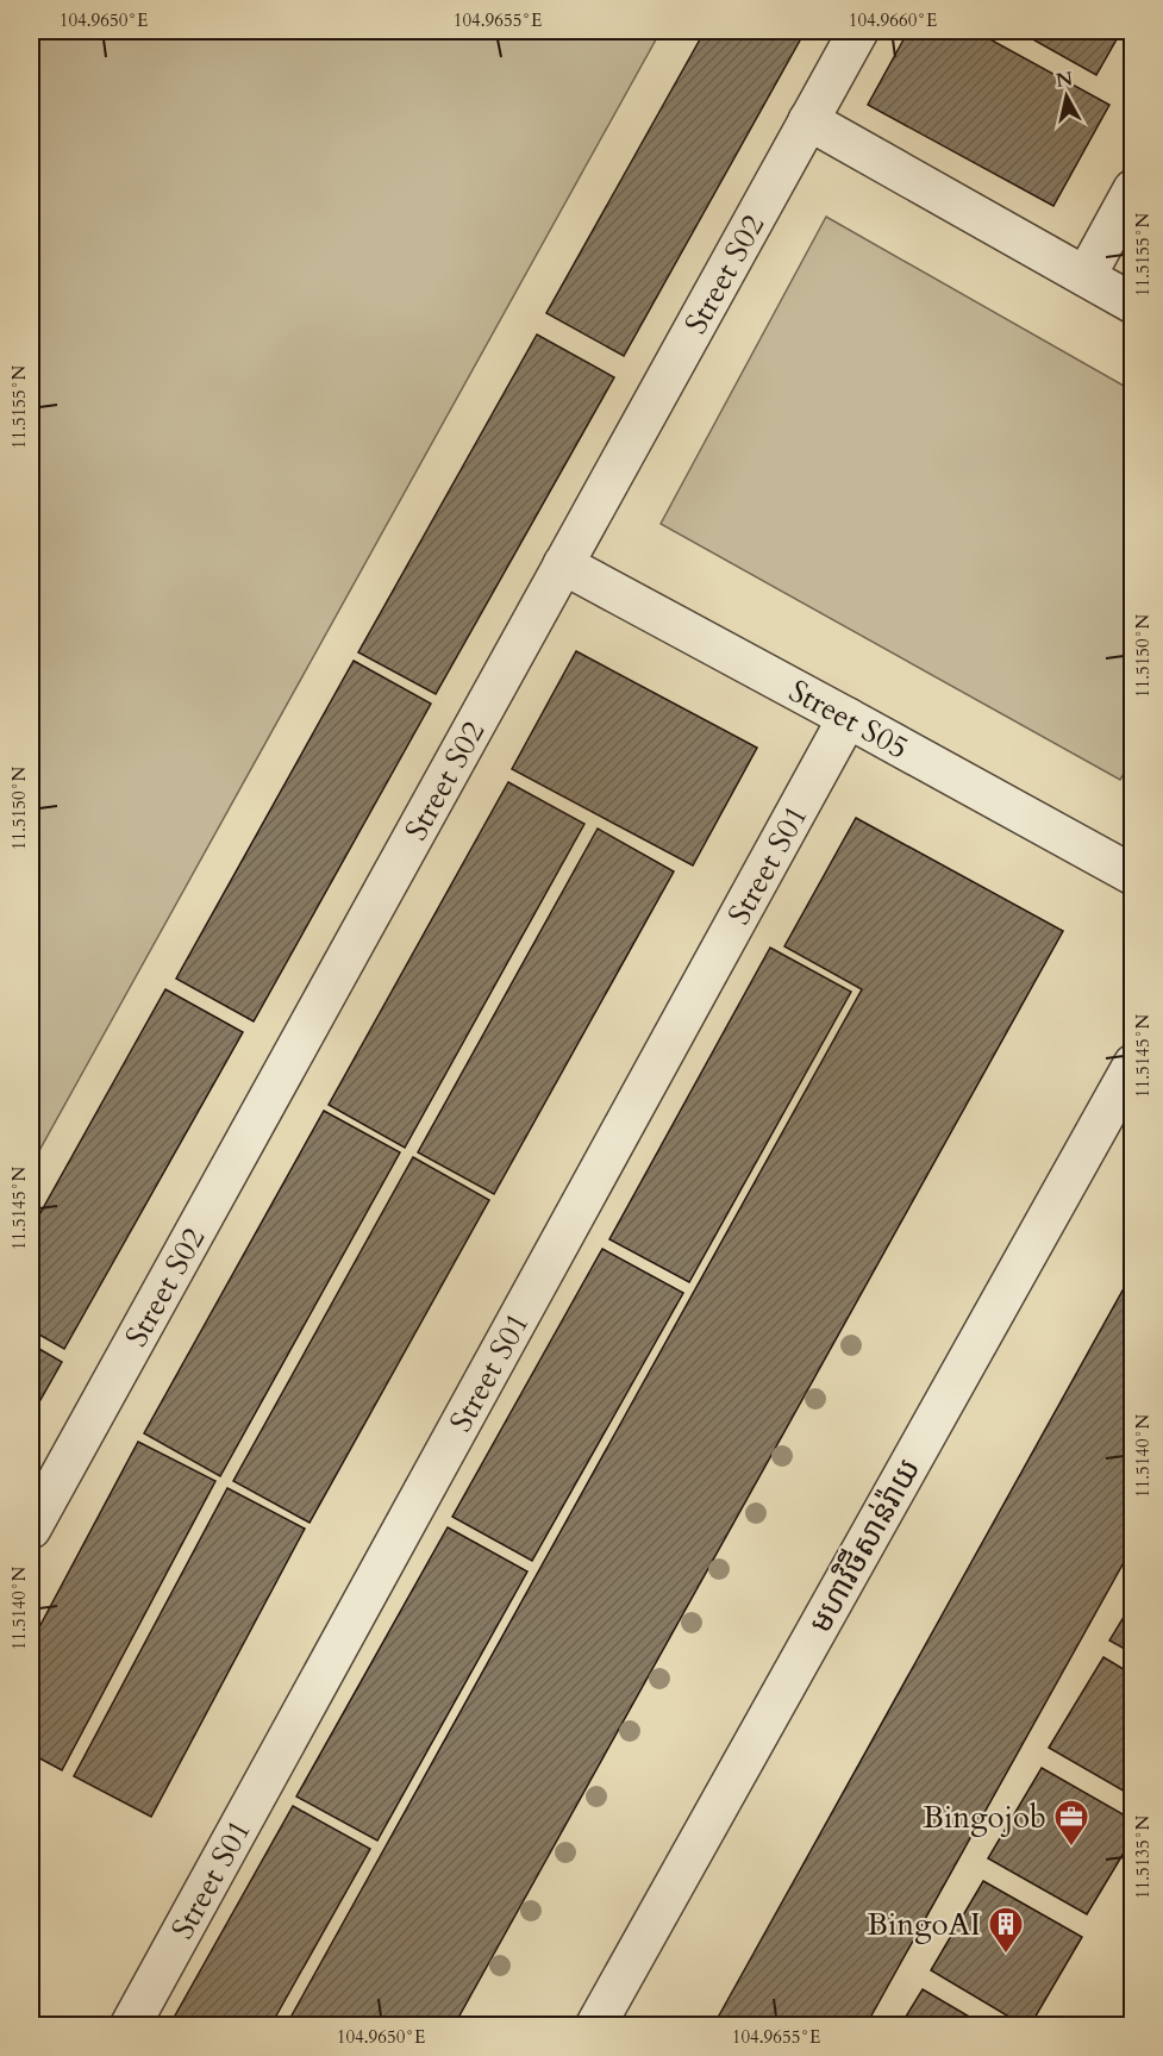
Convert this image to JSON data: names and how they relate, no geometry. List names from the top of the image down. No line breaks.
{"streets":{"street":["Street S02","Street S05","Street S01","មហាវិថីសាន់រ៉ាយ"]},"crossings":[["Street S02","Street S05"],["Street S05","Street S01"]],"places":{"office":["Bingojob"],"building":["BingoAI"]},"north":"top","coordinates":["104.9650°E","104.9655°E","104.9660°E","11.5155°N","11.5150°N","11.5145°N","11.5140°N","11.5135°N"]}
